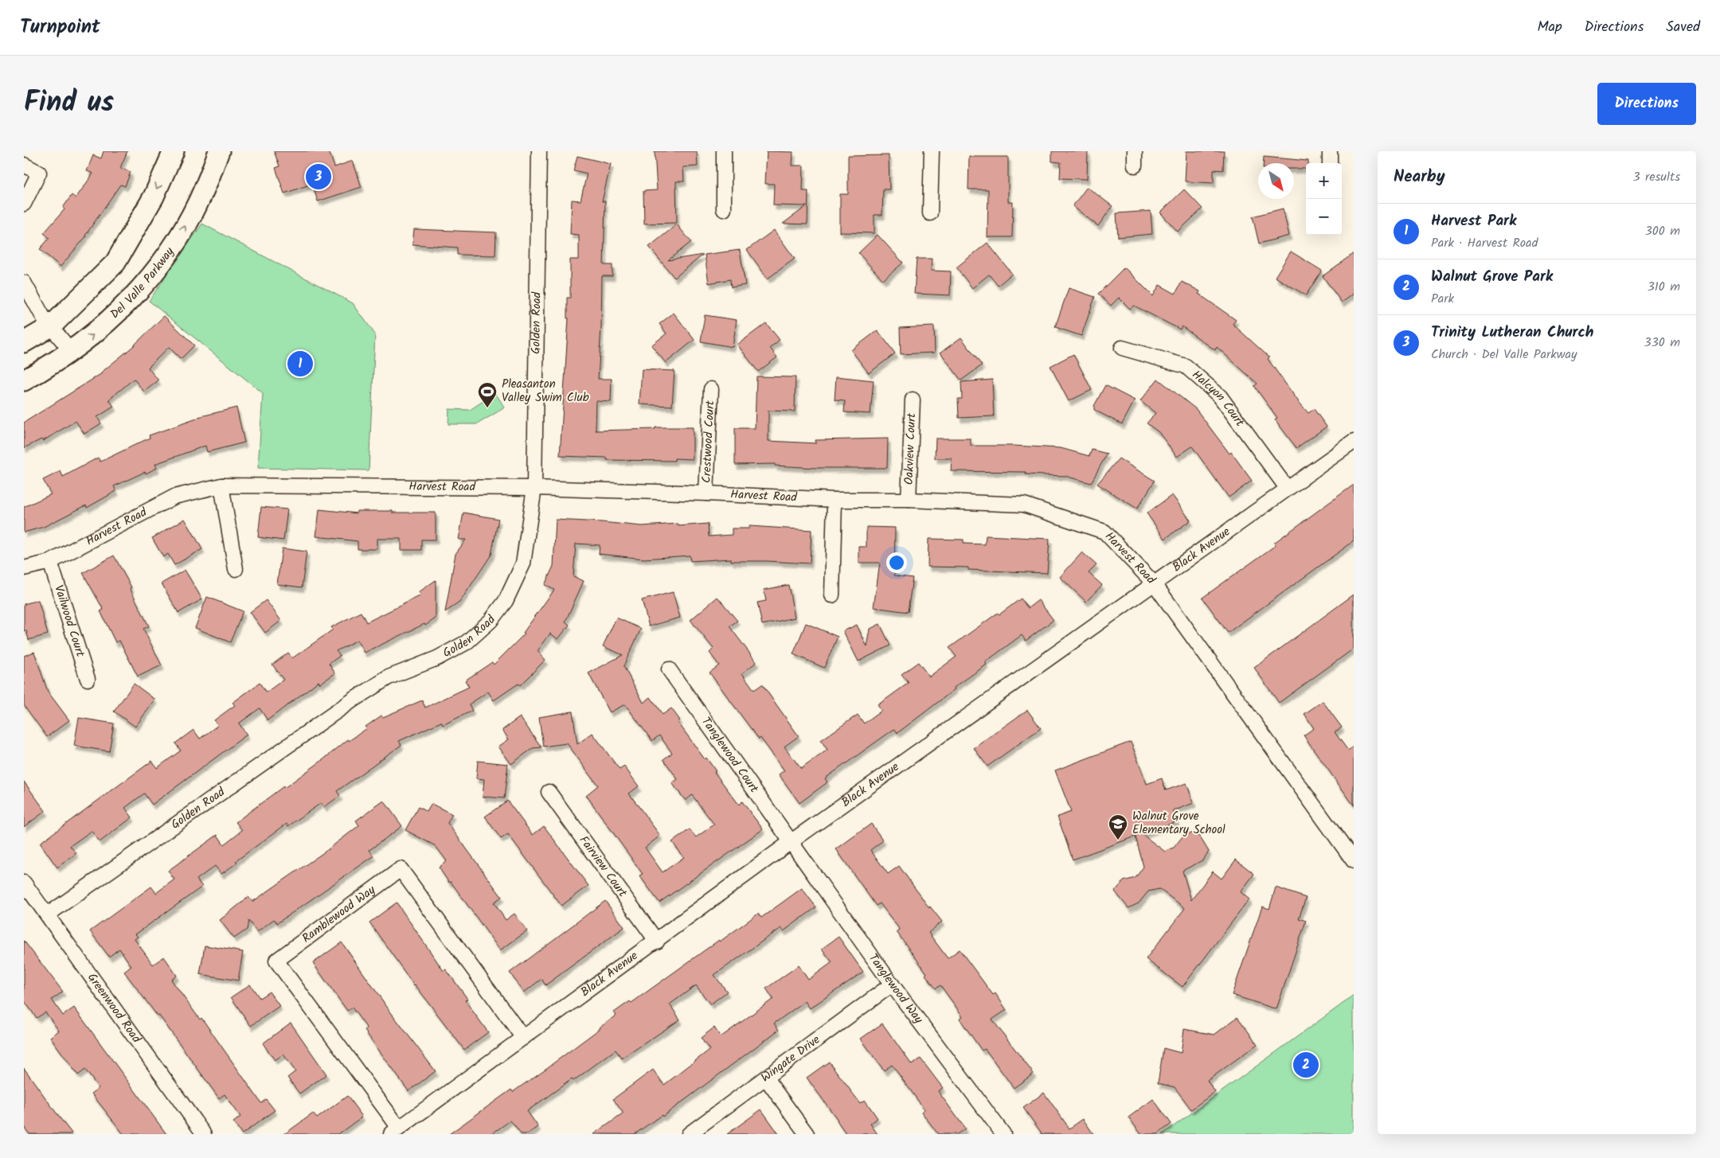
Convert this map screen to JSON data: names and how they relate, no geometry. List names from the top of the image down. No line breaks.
{"streets":{"main road":["Del Valle Parkway"],"street":["Golden Road","Halcyon Court","Crestwood Court","Oakview Court","Harvest Road","Black Avenue","Vailwood Court","Tanglewood Court","Fairview Court","Ramblewood Way","Tanglewood Way","Greenwood Road","Wingate Drive"]},"crossings":[["Golden Road","Harvest Road"],["Golden Road","Greenwood Road"],["Halcyon Court","Black Avenue"],["Crestwood Court","Harvest Road"],["Oakview Court","Harvest Road"],["Harvest Road","Black Avenue"],["Harvest Road","Vailwood Court"],["Black Avenue","Tanglewood Court"],["Black Avenue","Fairview Court"],["Black Avenue","Ramblewood Way"],["Black Avenue","Tanglewood Way"],["Tanglewood Court","Tanglewood Way"],["Tanglewood Way","Wingate Drive"]],"places":{"sports":["Pleasanton Valley Swim Club"],"school or university":["Walnut Grove Elementary School"]},"north":"bottom right","page":{"header":"Turnpoint","nav":["Map","Directions","Saved"],"title":"Find us","buttons":"Directions","heading":["Nearby","3 results"],"pins":["3","1","2"],"map_buttons":["+","−"],"list":[{"mark":"1","name":"Harvest Park","note":"Park · Harvest Road","value":"300 m"},{"mark":"2","name":"Walnut Grove Park","note":"Park","value":"310 m"},{"mark":"3","name":"Trinity Lutheran Church","note":"Church · Del Valle Parkway","value":"330 m"}]}}
